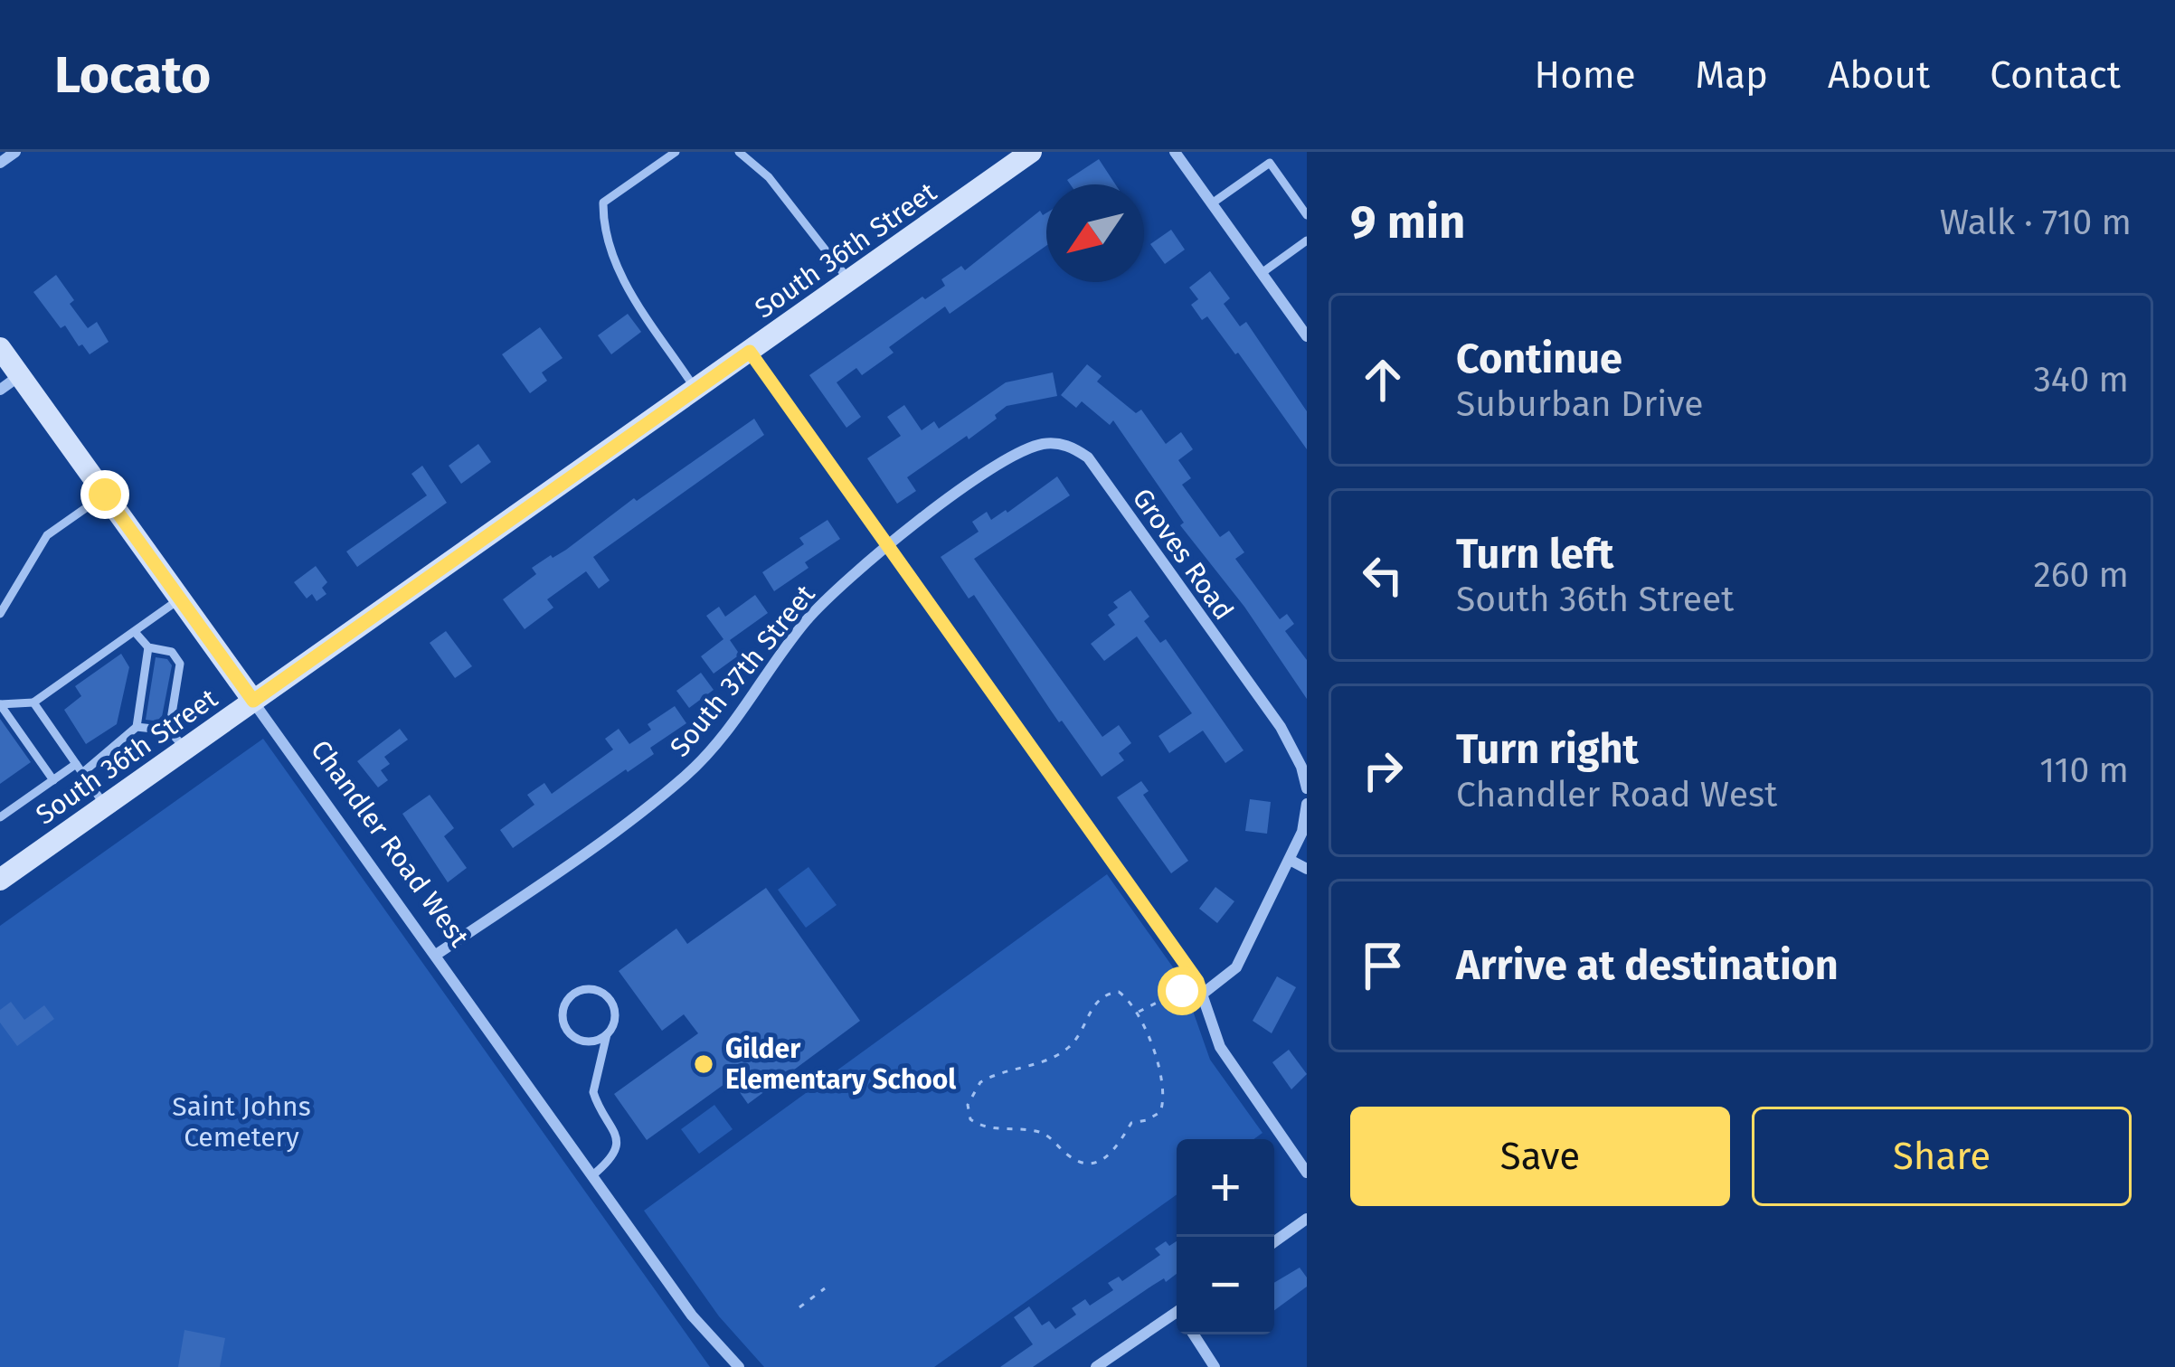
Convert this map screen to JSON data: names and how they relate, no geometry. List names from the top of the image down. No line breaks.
{"streets":{"main road":["South 36th Street","Chandler Road West"],"street":["Groves Road","South 37th Street"]},"crossings":[["South 36th Street","Chandler Road West"],["Groves Road","South 37th Street"],["South 37th Street","Chandler Road West"]],"parks":["Saint Johns Cemetery"],"places":["Gilder Elementary School"],"north":"bottom left","page":{"header":"Locato","nav":["Home","Map","About","Contact"],"heading":["9 min","Walk · 710 m"],"list":[["Continue","Suburban Drive","340 m"],["Turn left","South 36th Street","260 m"],["Turn right","Chandler Road West","110 m"],"Arrive at destination"],"buttons":["Save","Share"],"map_buttons":["+","−"]}}
